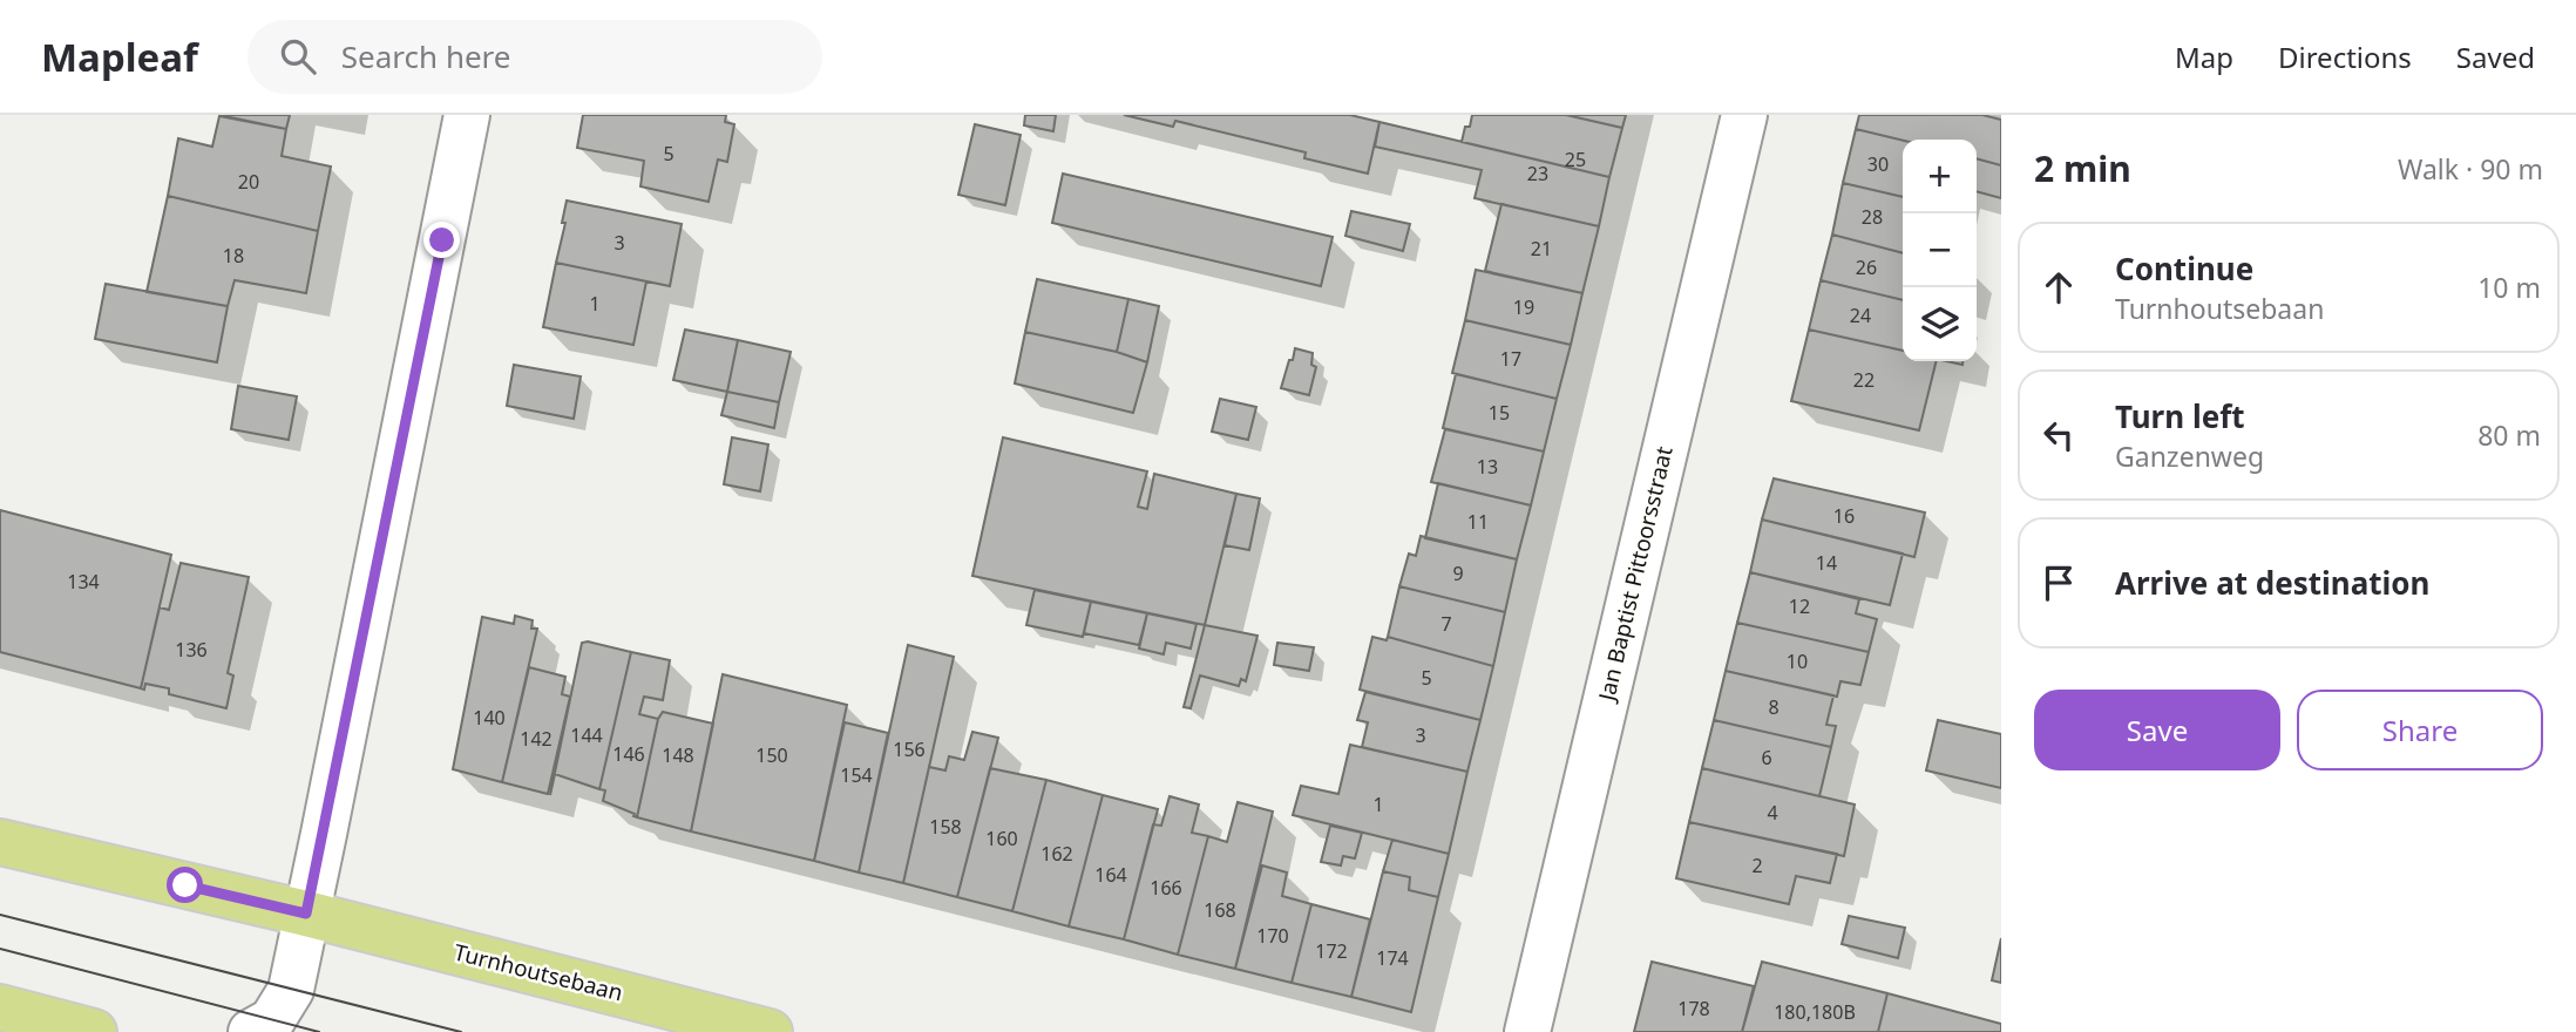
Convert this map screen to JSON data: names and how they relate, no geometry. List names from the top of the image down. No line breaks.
{"streets":{"main road":["Turnhoutsebaan"],"street":["Jan Baptist Pittoorsstraat"]},"house_numbers":["5","25","30","23","20","28","3","21","18","26","1","19","24","17","22","15","13","16","11","14","9","134","12","7","136","10","5","8","140","144","3","142","156","146","148","150","6","154","1","4","158","160","162","2","164","166","168","170","172","174","178","180,180B"],"page":{"header":"Mapleaf","search":"Search here","nav":["Map","Directions","Saved"],"heading":["2 min","Walk · 90 m"],"map_buttons":["+","−"],"list":[["Continue","Turnhoutsebaan","10 m"],["Turn left","Ganzenweg","80 m"],"Arrive at destination"],"buttons":["Save","Share"]}}
